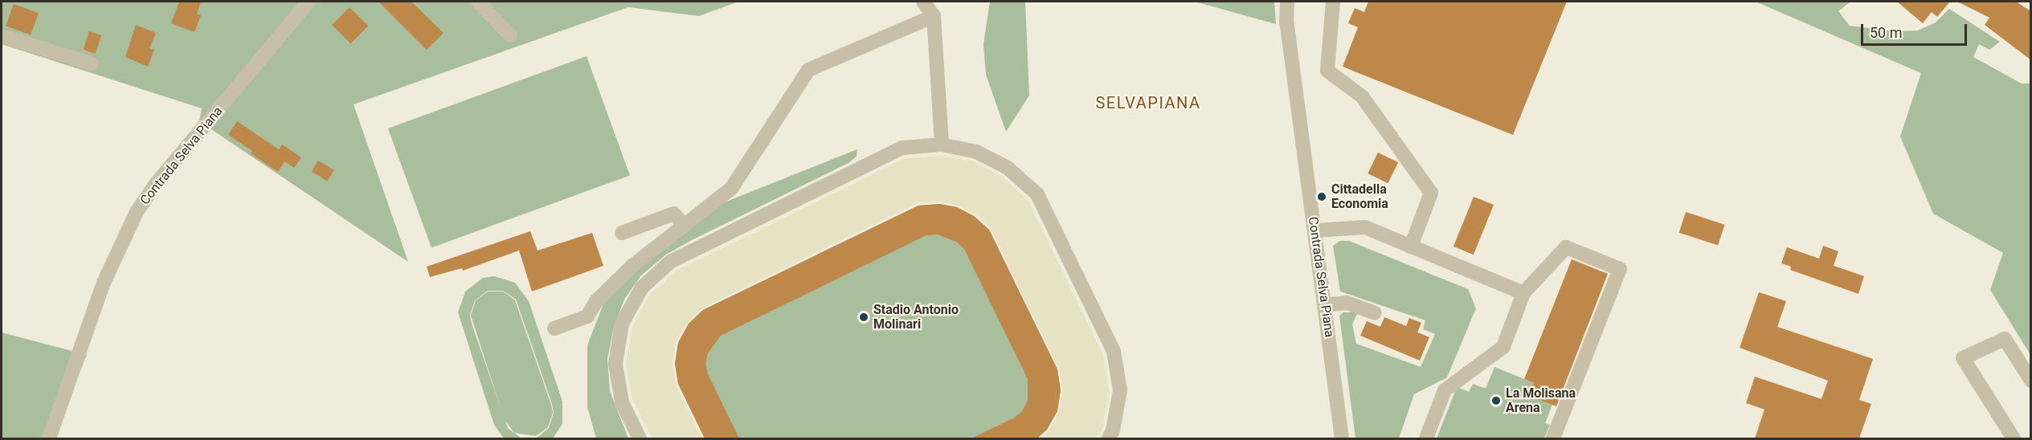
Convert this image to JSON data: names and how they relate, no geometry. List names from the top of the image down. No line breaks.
{"streets":{"street":["Contrada Selva Piana"]},"districts":["SELVAPIANA"],"places":["Cittadella Economia","Stadio Antonio Molinari","La Molisana Arena"],"scale_bar":"50 m"}
